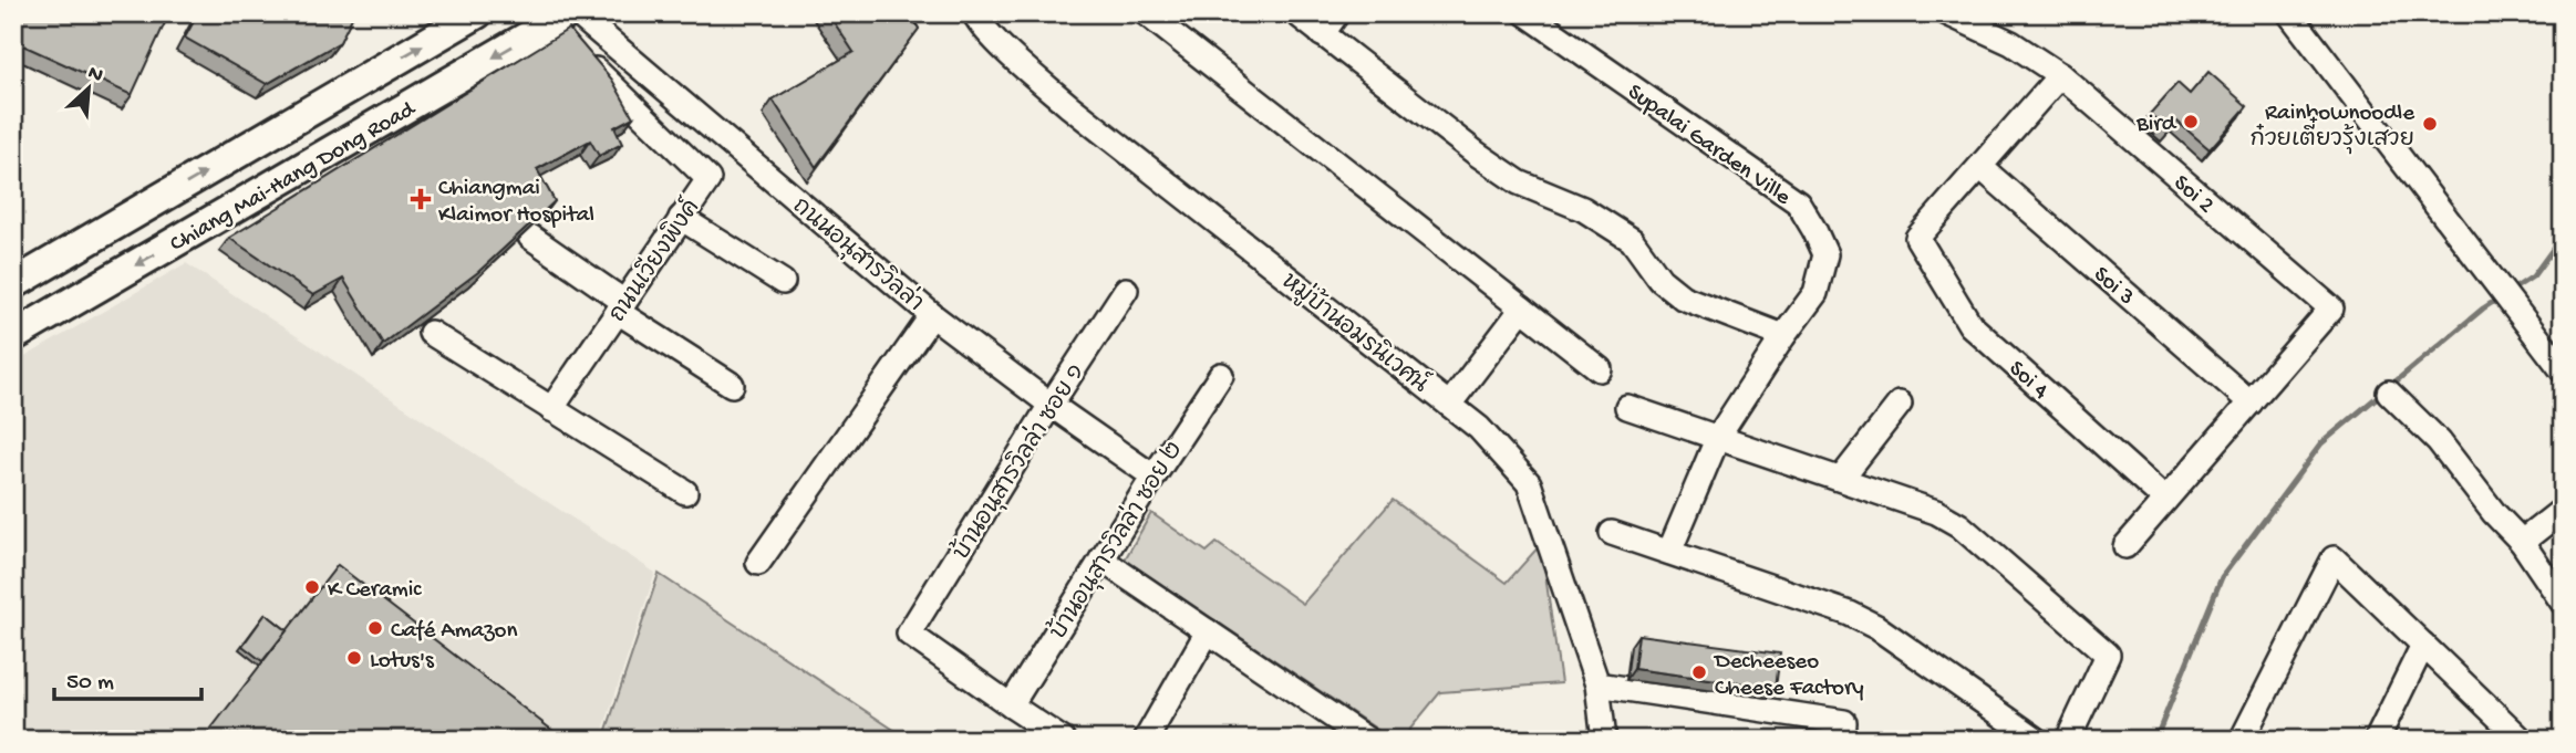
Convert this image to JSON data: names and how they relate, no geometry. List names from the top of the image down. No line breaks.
{"streets":{"main road":["Chiang Mai-Hang Dong Road"],"street":["Supalai Garden Ville","Soi 2","ถนนอนุสารวิลล่า","ถนนเวียงพิงค์","Soi 3","หมู่บ้านอมรนิเวศน์","Soi 4","บ้านอนุสารวิลล่า ซอย ๑","บ้านอนุสารวิลล่า ซอย ๒"]},"crossings":[["Chiang Mai-Hang Dong Road","ถนนเวียงพิงค์"],["Soi 2","Soi 3"],["ถนนอนุสารวิลล่า","บ้านอนุสารวิลล่า ซอย ๑"],["ถนนอนุสารวิลล่า","บ้านอนุสารวิลล่า ซอย ๒"],["Soi 3","Soi 4"],["บ้านอนุสารวิลล่า ซอย ๑","บ้านอนุสารวิลล่า ซอย ๒"]],"places":{"other":["Bird","Rainbownoodle ก๋วยเตี๋ยวรุ้งเสวย","K Ceramic","Café Amazon","Lotus's","Decheeseo Cheese Factory"],"health":["Chiangmai Klaimor Hospital"]},"scale_bar":"50 m","north":"top right"}
